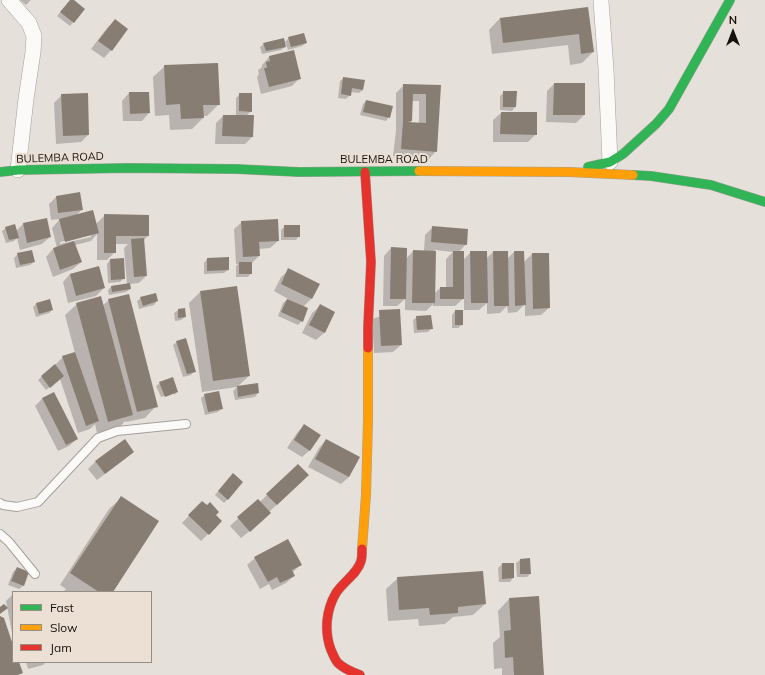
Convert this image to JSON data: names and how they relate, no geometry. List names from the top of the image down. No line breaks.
{"streets":{"street":["BULEMBA ROAD"]},"legend":["Fast","Slow","Jam"],"north":"top"}
